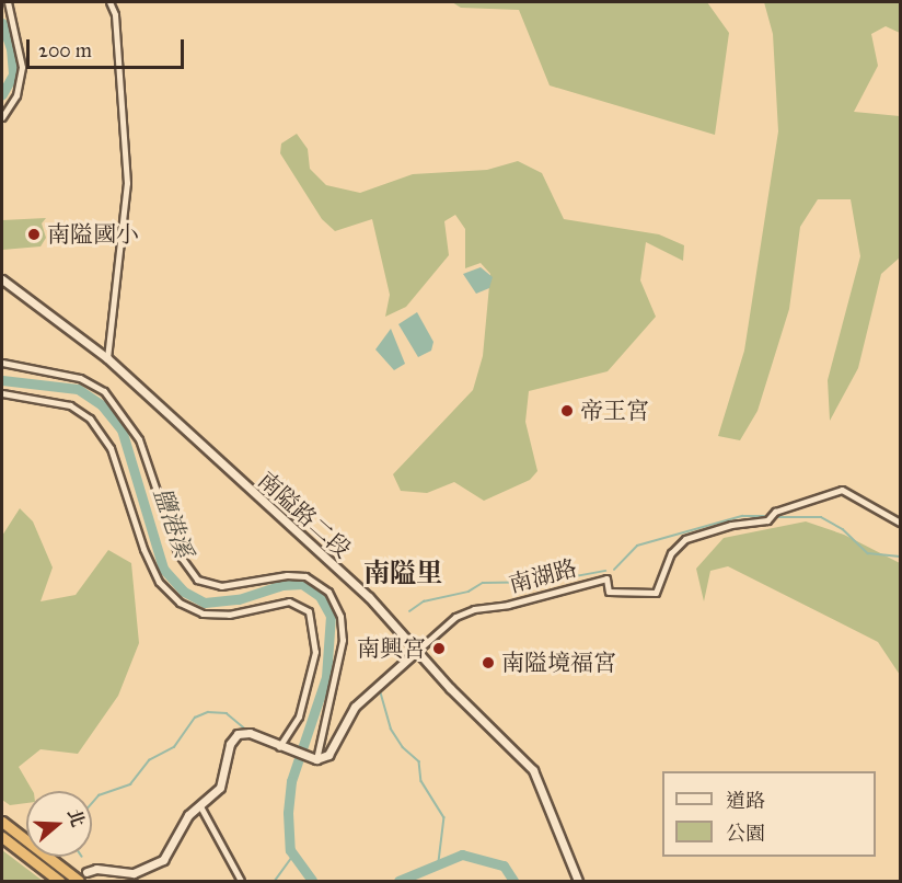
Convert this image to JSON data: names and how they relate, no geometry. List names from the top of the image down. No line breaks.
{"streets":{"street":["南隘路二段","南湖路"]},"crossings":[["南隘路二段","南湖路"]],"districts":["南隘里"],"water":["鹽港溪"],"places":["南隘國小","帝王宮","南興宮","南隘境福宮"],"legend":["道路","公園"],"scale_bar":"200 m","north":"right"}
